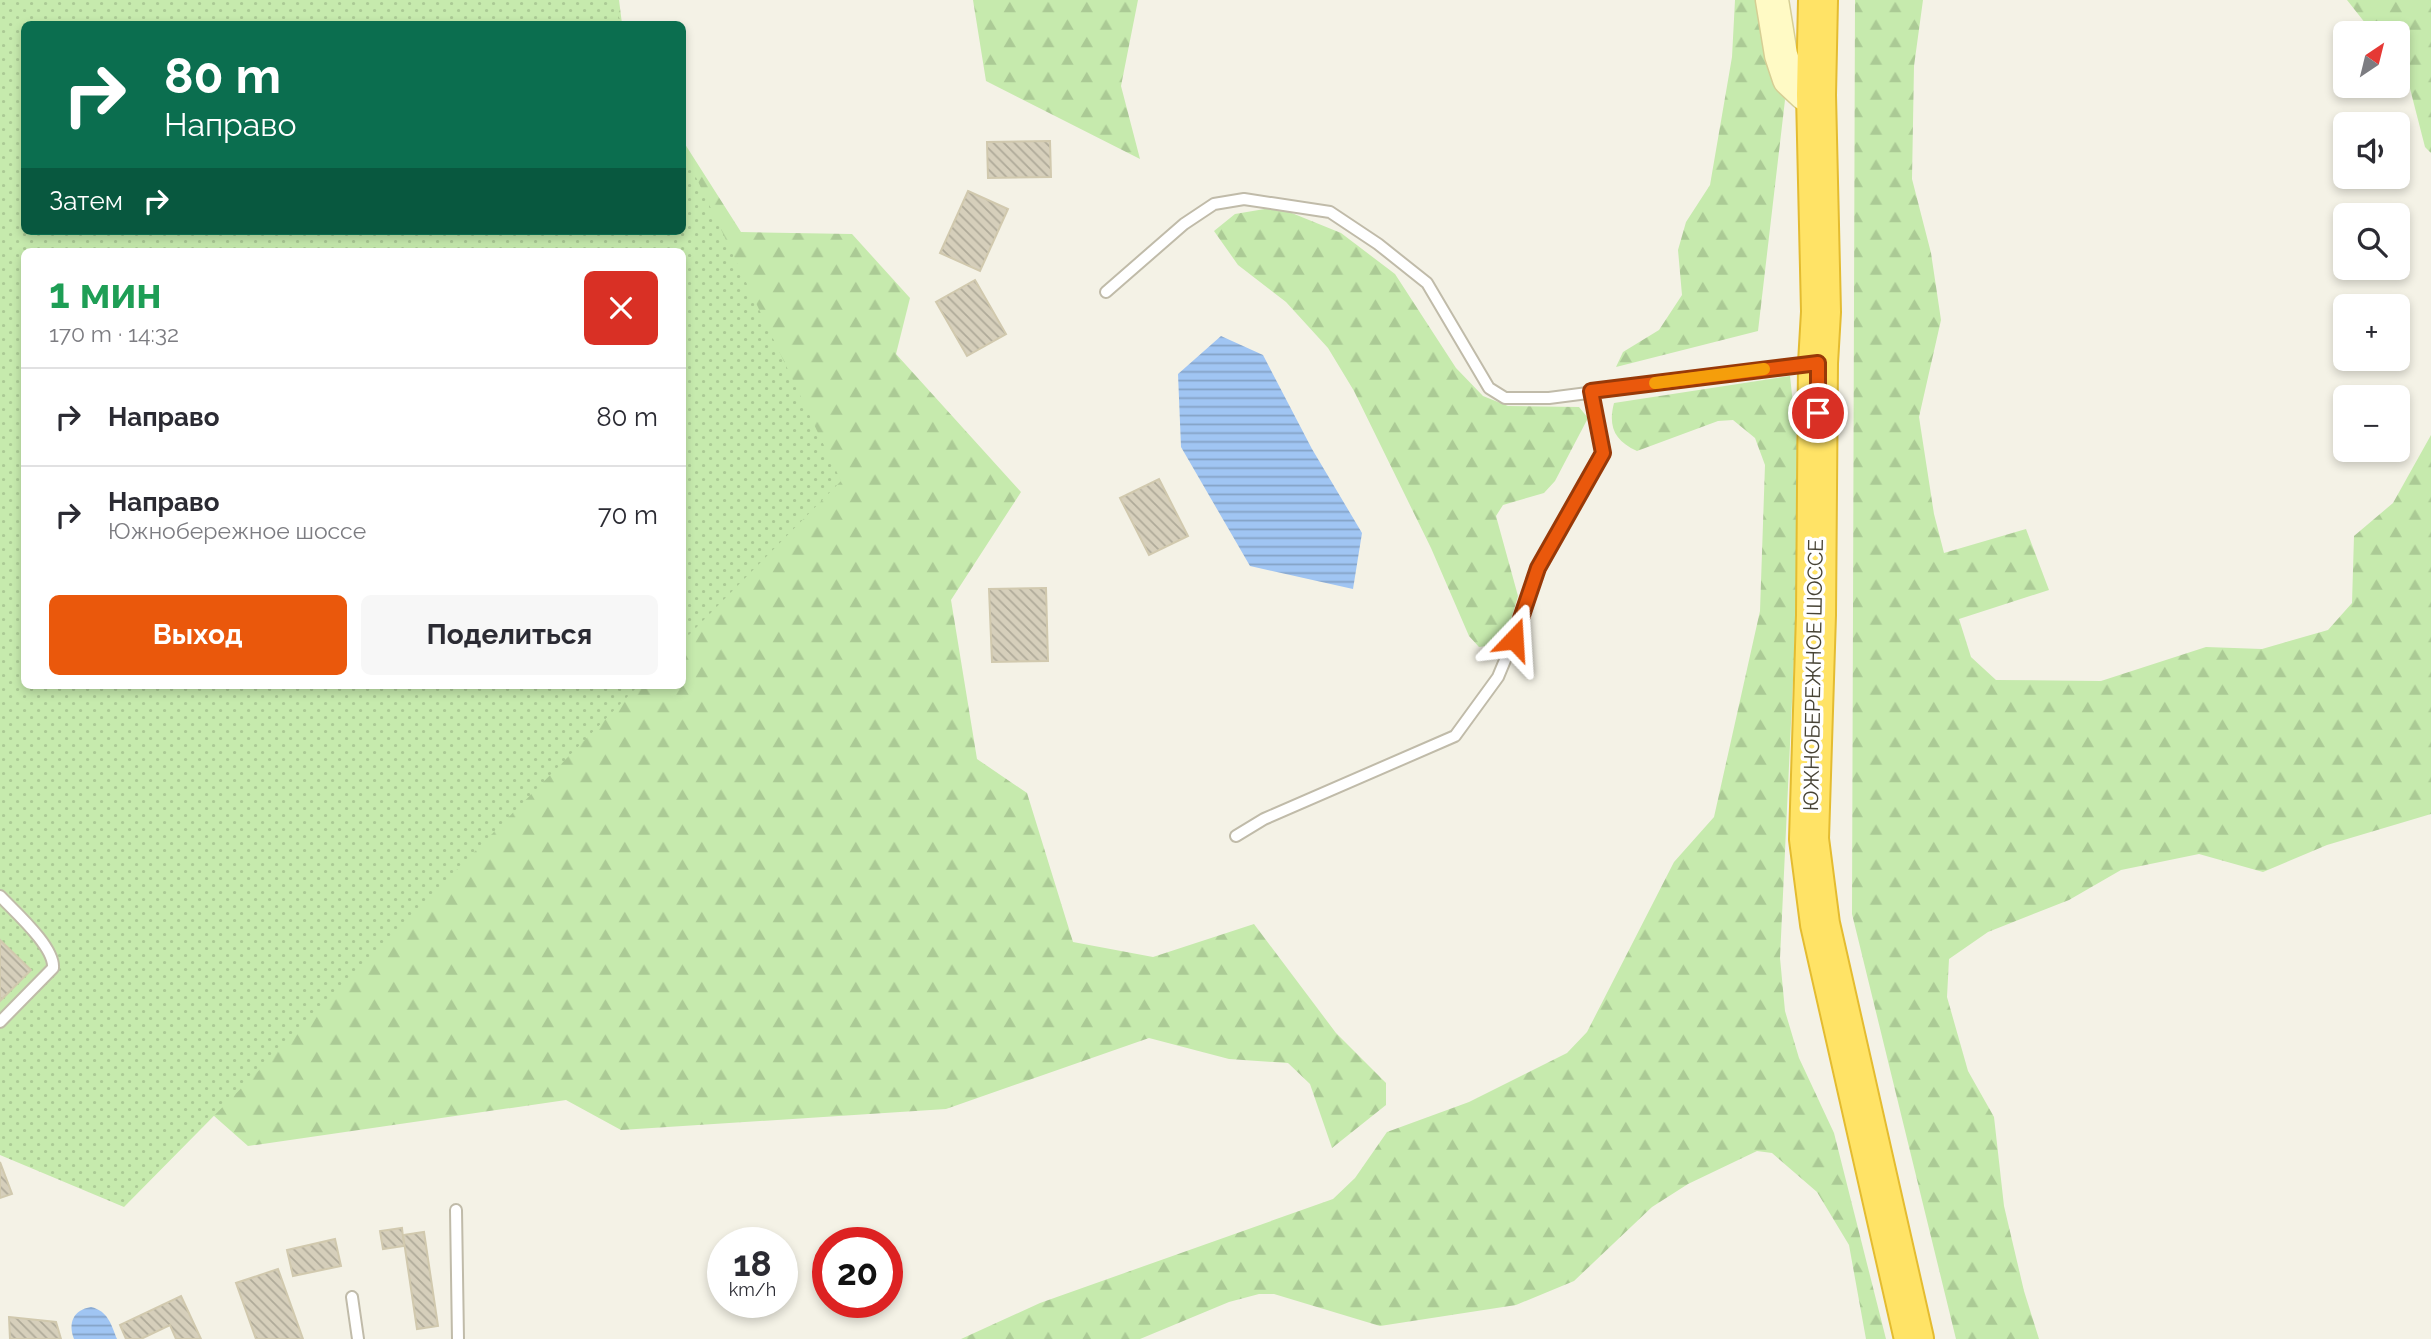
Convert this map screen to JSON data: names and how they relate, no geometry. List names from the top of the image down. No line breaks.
{"streets":{"highway":["ЮЖНОБЕРЕЖНОЕ ШОССЕ"]},"north":"top right","page":{"map_buttons":["+","−"],"turn":["80 m","Направо"],"then":"Затем","heading":["1 мин","170 m · 14:32"],"list":[{"name":"Направо","value":"80 m"},{"name":"Направо","note":"Южнобережное шоссе","value":"70 m"}],"buttons":["Выход","Поделиться"],"speed":"18 km/h","limit":"20"}}
